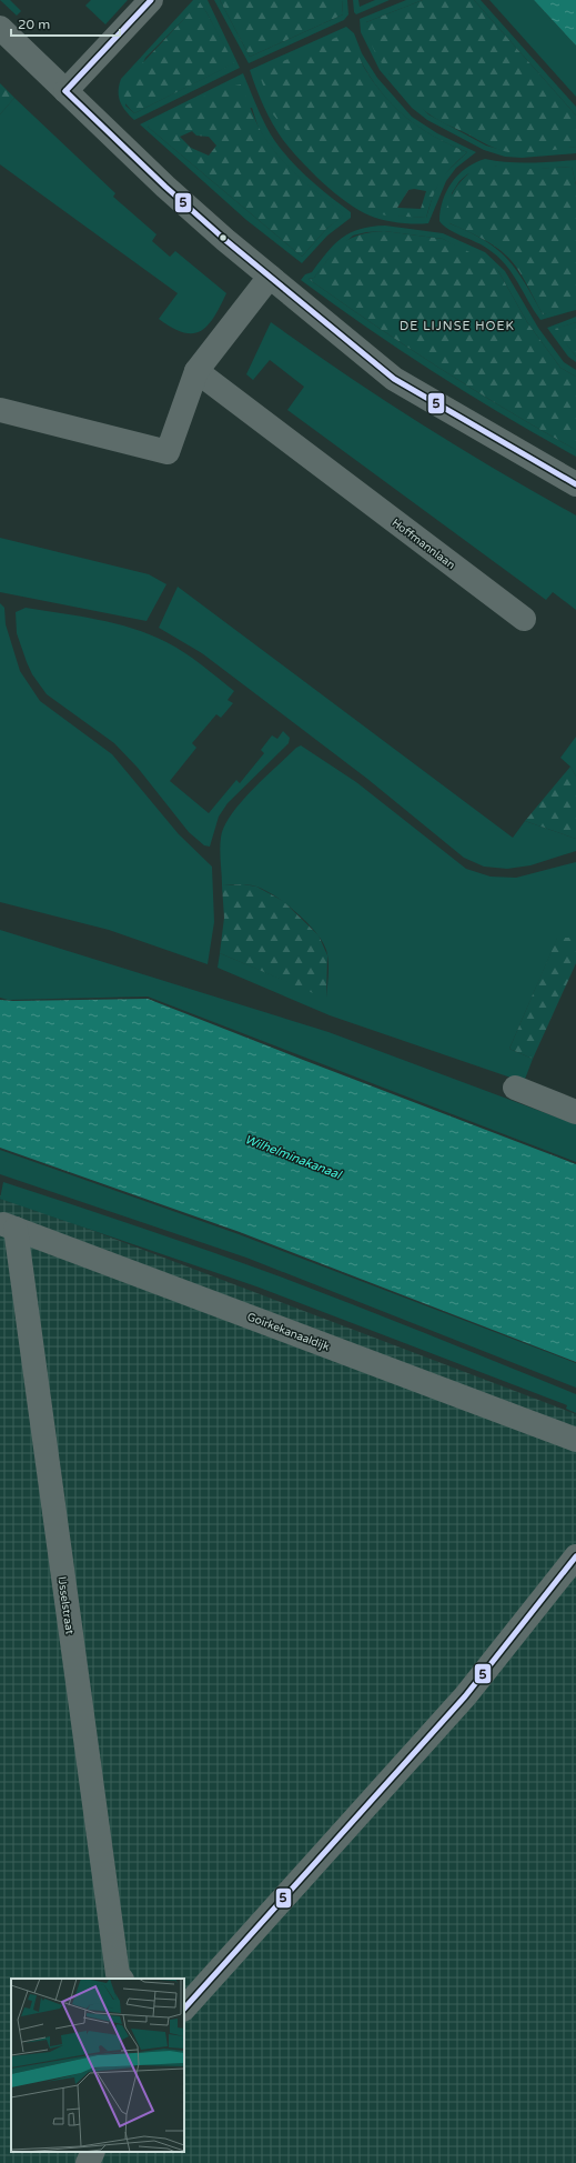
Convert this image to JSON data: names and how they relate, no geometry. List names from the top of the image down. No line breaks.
{"streets":{"street":["Hoffmannlaan","Goirkekanaaldijk","IJsselstraat"]},"crossings":[["Goirkekanaaldijk","IJsselstraat"]],"districts":["DE LIJNSE HOEK"],"water":["Wilhelminakanaal"],"lines":["transit line 5"],"scale_bar":"20 m"}
